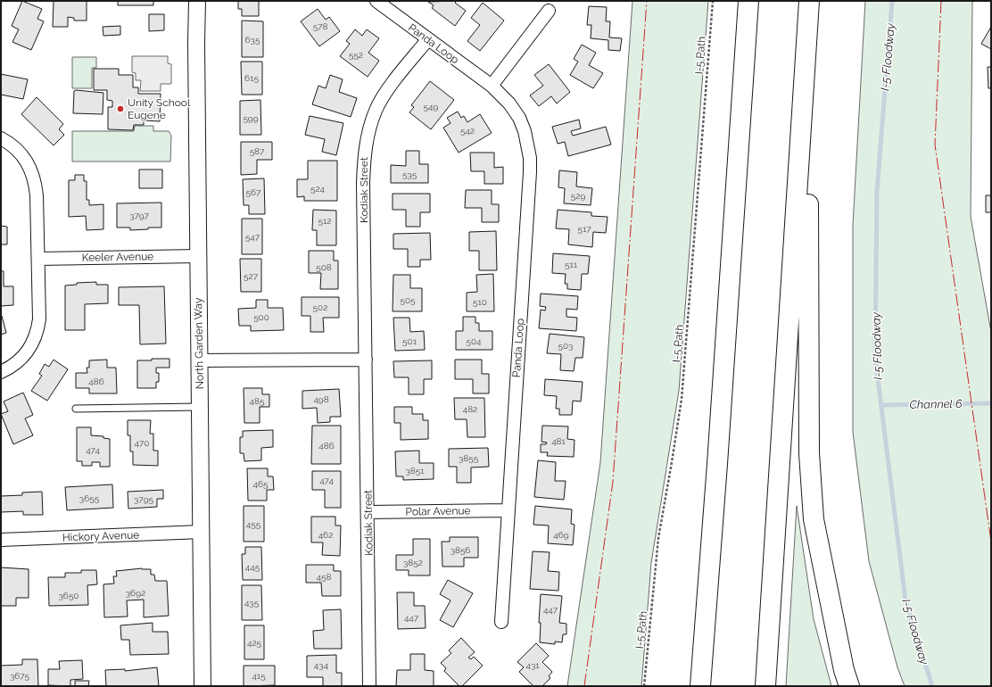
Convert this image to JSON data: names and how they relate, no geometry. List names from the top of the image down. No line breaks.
{"streets":{"street":["Panda Loop","Kodiak Street","Keeler Avenue","North Garden Way","Polar Avenue","Hickory Avenue"],"path":["I-5 Path"]},"crossings":[["Panda Loop","Kodiak Street"],["Panda Loop","Polar Avenue"],["Kodiak Street","Polar Avenue"],["Keeler Avenue","North Garden Way"],["North Garden Way","Hickory Avenue"]],"water":["I-5 Floodway","Channel 6"],"places":["Unity School Eugene"],"house_numbers":["578","635","552","615","549","599","542","587","535","524","567","529","3797","512","517","547","511","508","527","505","510","502","500","501","504","503","486","498","485","482","481","470","486","474","3855","3851","474","465","3655","3795","455","462","469","3856","3852","445","458","3692","3650","435","447","447","425","434","431","3675","415"]}
